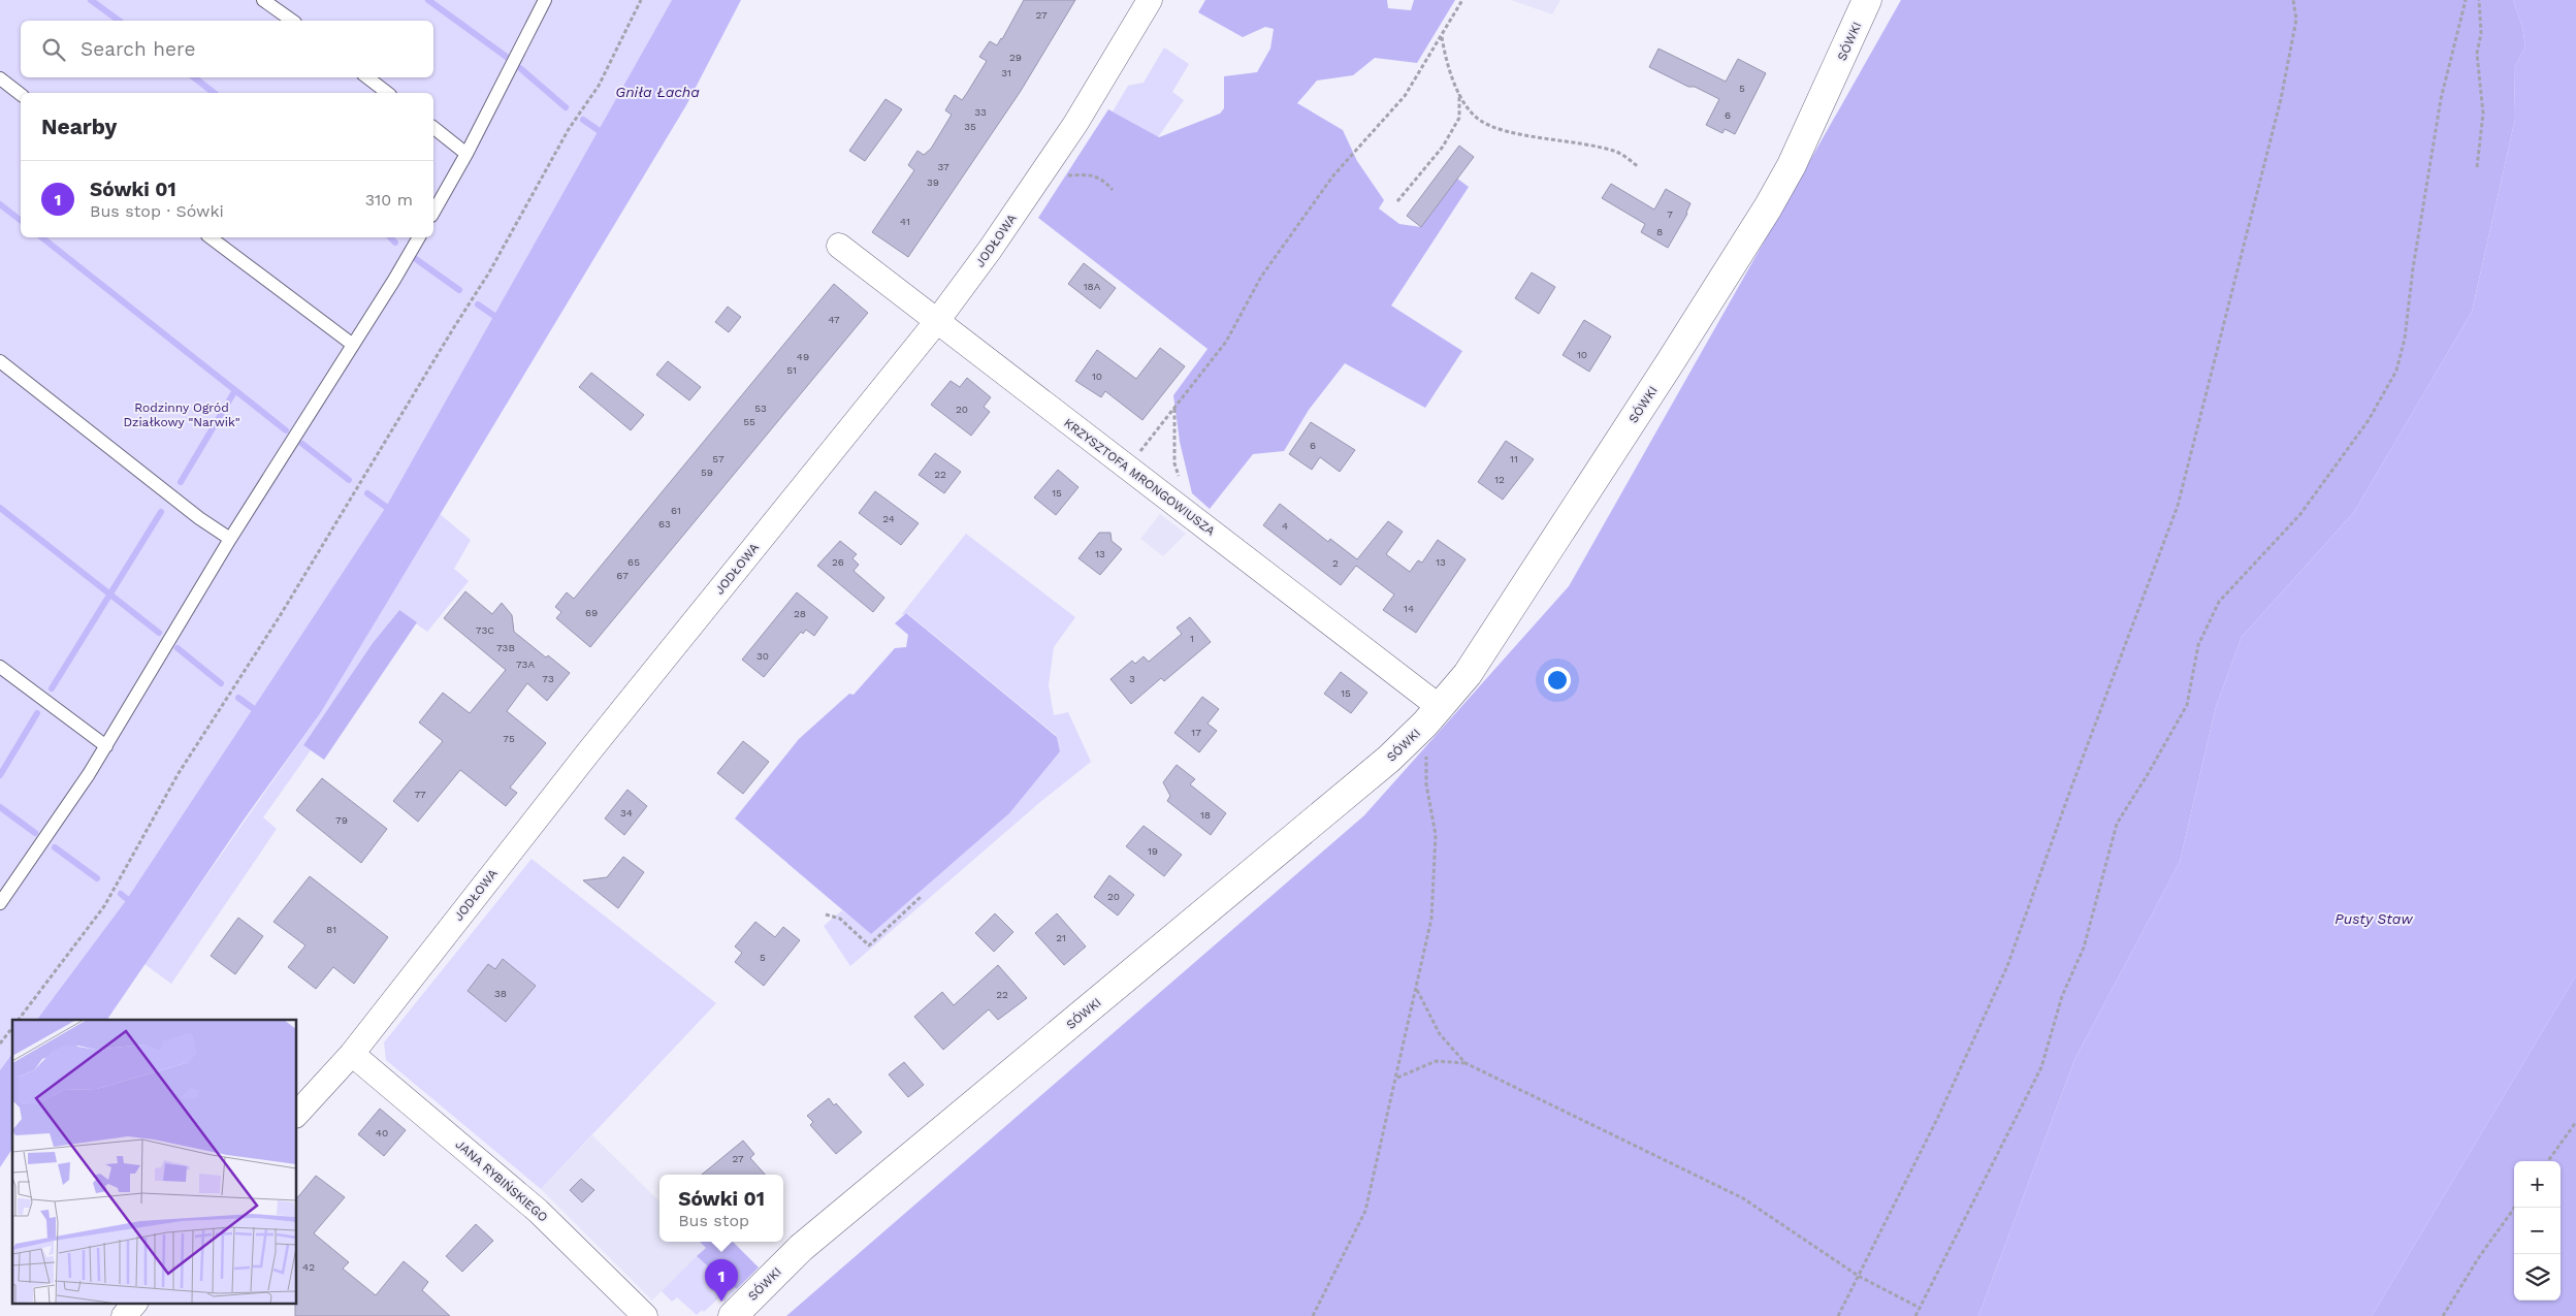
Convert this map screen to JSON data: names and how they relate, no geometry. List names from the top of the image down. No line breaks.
{"streets":{"street":["SÓWKI","JODŁOWA","KRZYSZTOFA MRONGOWIUSZA","JANA RYBIŃSKIEGO"]},"crossings":[["SÓWKI","KRZYSZTOFA MRONGOWIUSZA"],["JODŁOWA","KRZYSZTOFA MRONGOWIUSZA"],["JODŁOWA","JANA RYBIŃSKIEGO"]],"water":["Gniła Łacha","Pusty Staw"],"parks":["Rodzinny Ogród Działkowy \"Narwik\""],"house_numbers":["27","29","31","5","33","6","35","37","39","7","41","8","18A","47","10","49","51","10","53","20","55","6","57","11","59","22","12","15","61","24","63","4","13","65","26","13","2","67","14","69","28","73C","1","73B","30","73A","73","3","15","17","75","77","34","18","79","19","20","81","21","5","38","22","40","27","42"],"page":{"search":"Search here","heading":"Nearby","list":[{"mark":"1","name":"Sówki 01","note":"Bus stop · Sówki","value":"310 m"}],"map_buttons":["+","−"],"popup":["Sówki 01","Bus stop"],"pins":"1"}}
